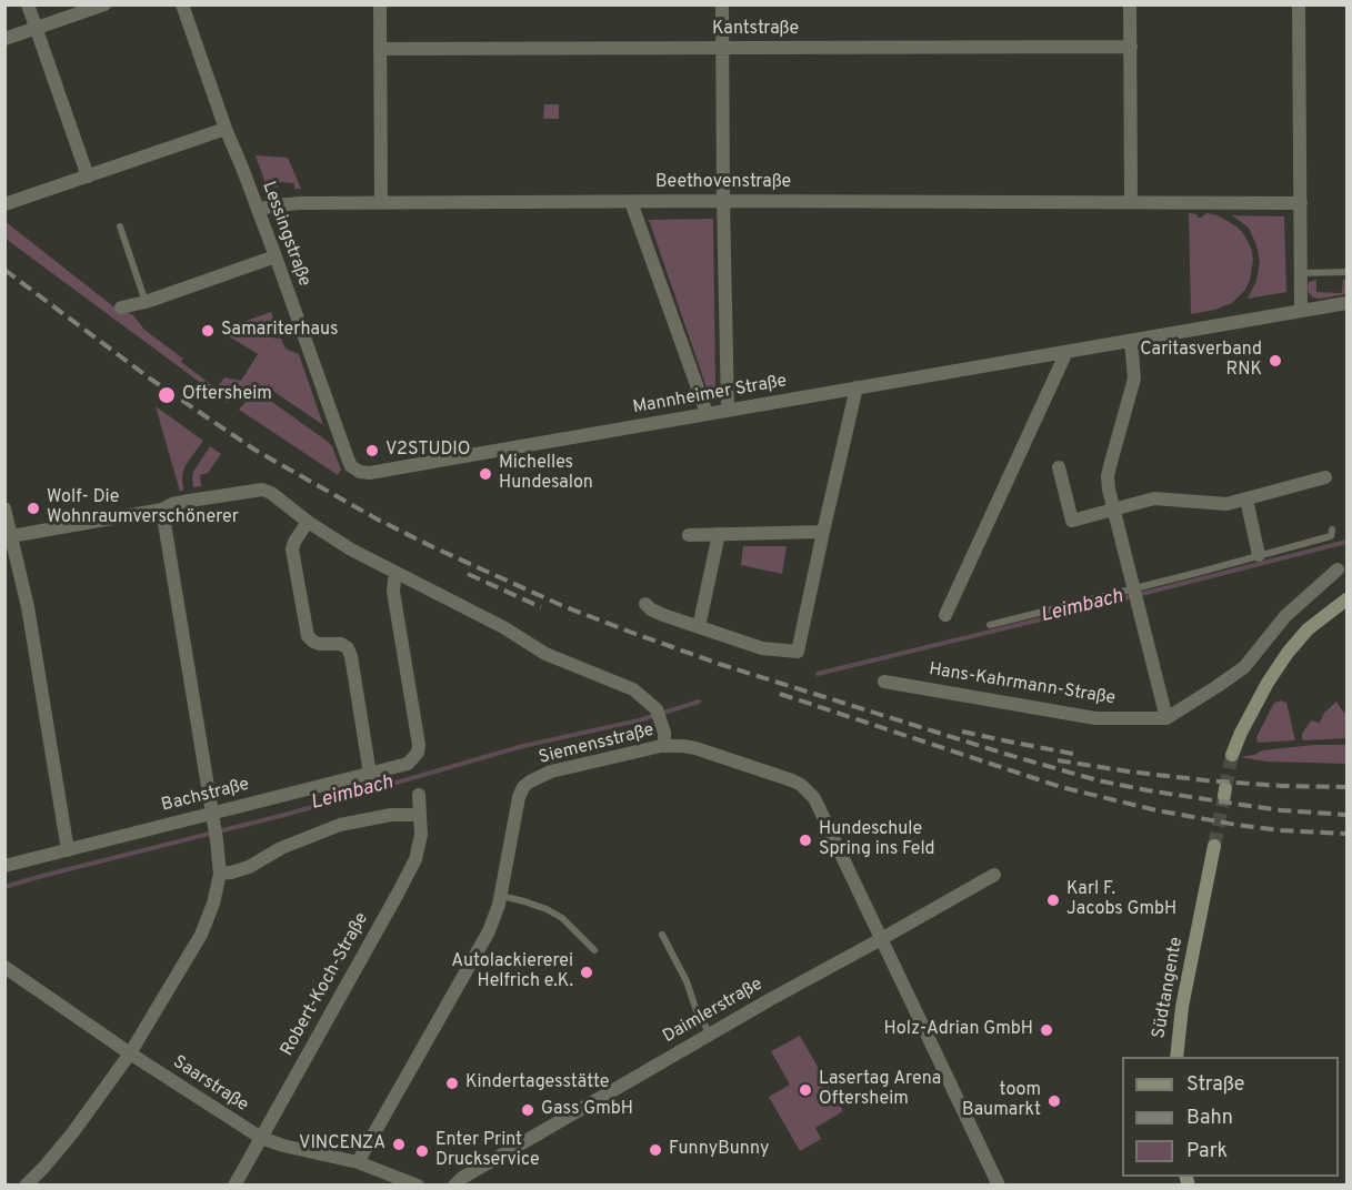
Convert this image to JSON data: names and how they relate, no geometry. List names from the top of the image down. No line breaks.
{"streets":{"main road":["Südtangente"],"street":["Kantstraße","Beethovenstraße","Lessingstraße","Mannheimer Straße","Hans-Kahrmann-Straße","Siemensstraße","Bachstraße","Robert-Koch-Straße","Daimlerstraße","Saarstraße"]},"crossings":[["Beethovenstraße","Lessingstraße"],["Lessingstraße","Mannheimer Straße"],["Siemensstraße","Daimlerstraße"],["Siemensstraße","Saarstraße"],["Robert-Koch-Straße","Saarstraße"]],"water":["Leimbach"],"places":["Samariterhaus","Caritasverband RNK","Oftersheim","V2STUDIO","Michelles Hundesalon","Wolf- Die Wohnraumverschönerer","Hundeschule Spring ins Feld","Karl F. Jacobs GmbH","Autolackiererei Helfrich e.K.","Holz-Adrian GmbH","Kindertagesstätte","Lasertag Arena Oftersheim","toom Baumarkt","Gass GmbH","VINCENZA","FunnyBunny","Enter Print Druckservice"],"legend":["Straße","Bahn","Park"]}
